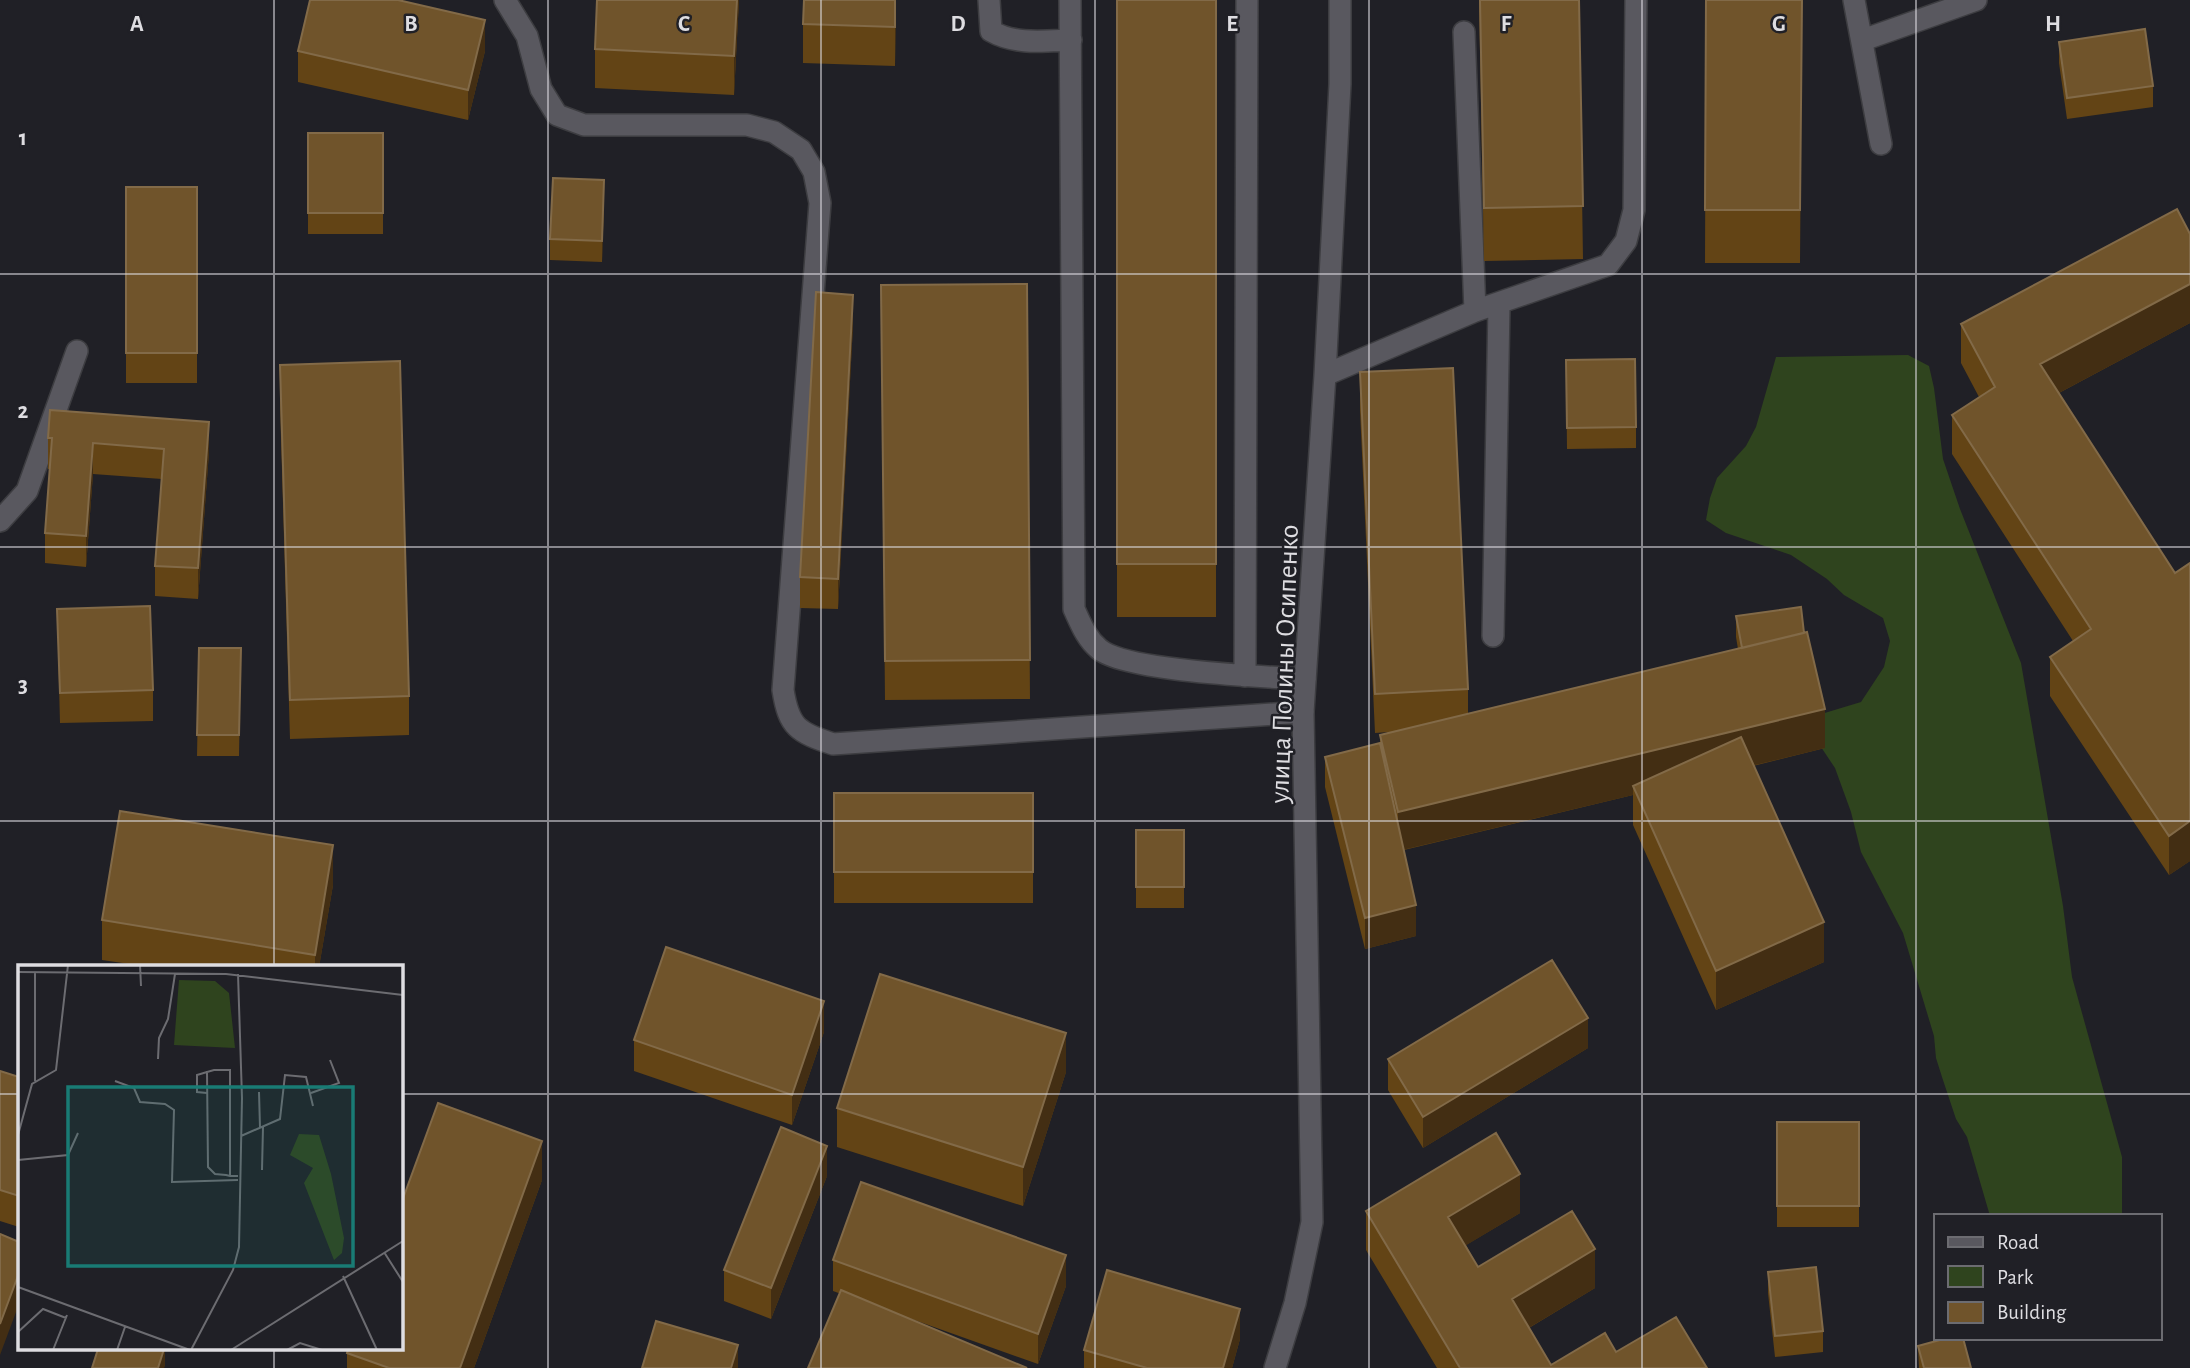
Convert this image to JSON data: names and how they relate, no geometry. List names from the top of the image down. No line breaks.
{"streets":{"street":["улица Полины Осипенко"]},"legend":["Road","Park","Building"],"grid":{"columns":["A","B","C","D","E","F","G","H"],"rows":["1","2","3"]}}
